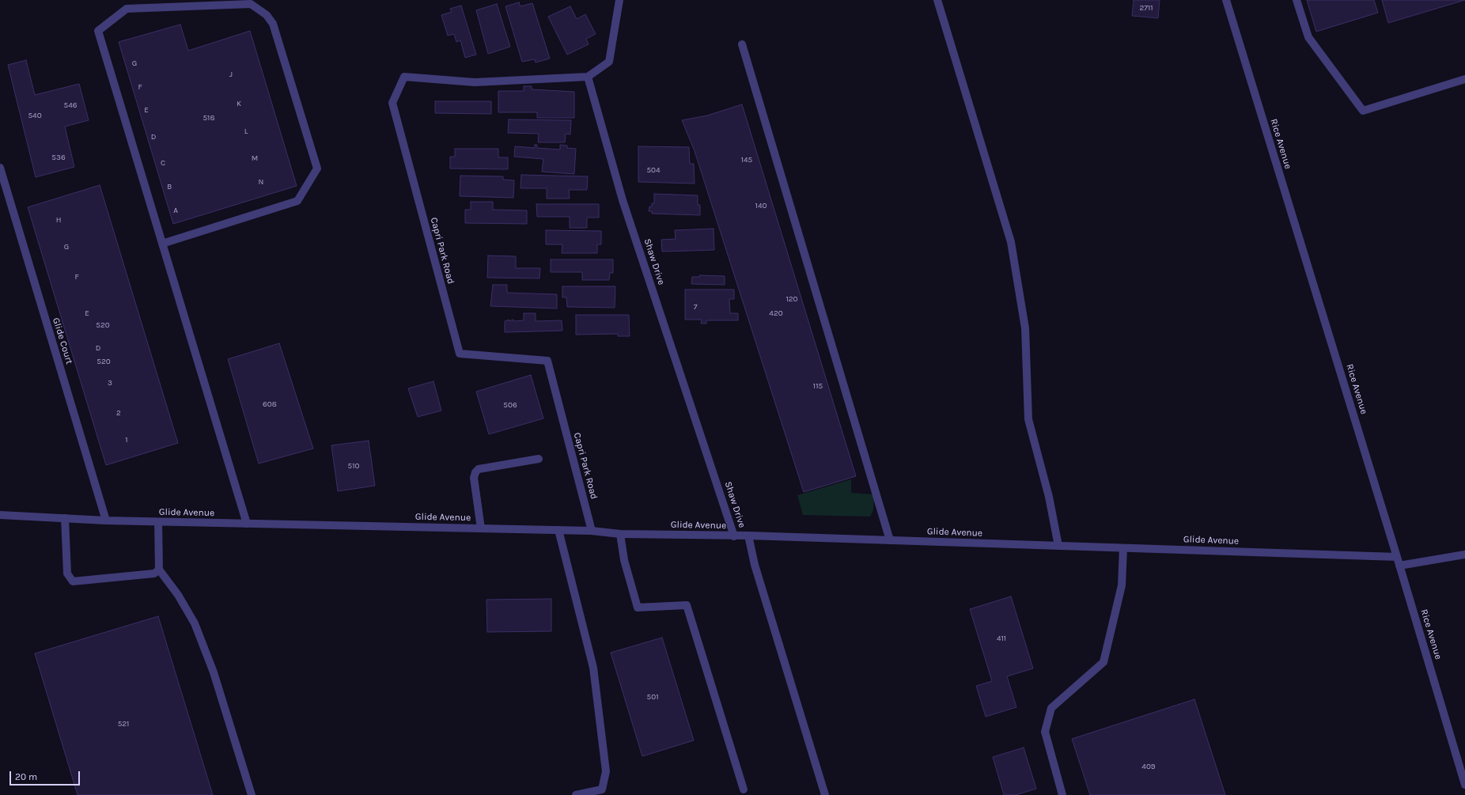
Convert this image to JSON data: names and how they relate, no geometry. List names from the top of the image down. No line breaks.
{"streets":{"street":["Rice Avenue","Capri Park Road","Shaw Drive","Glide Court","Glide Avenue"]},"crossings":[["Rice Avenue","Glide Avenue"],["Capri Park Road","Shaw Drive"],["Capri Park Road","Glide Avenue"],["Shaw Drive","Glide Avenue"],["Glide Court","Glide Avenue"]],"house_numbers":["2711","G","J","F","K","546","E","540","518","L","D","536","M","145","C","504","N","B","140","A","H","G","F","120","7","E","420","520","D","520","3","115","608","506","2","1","510","411","501","521","409"],"scale_bar":"20 m"}
